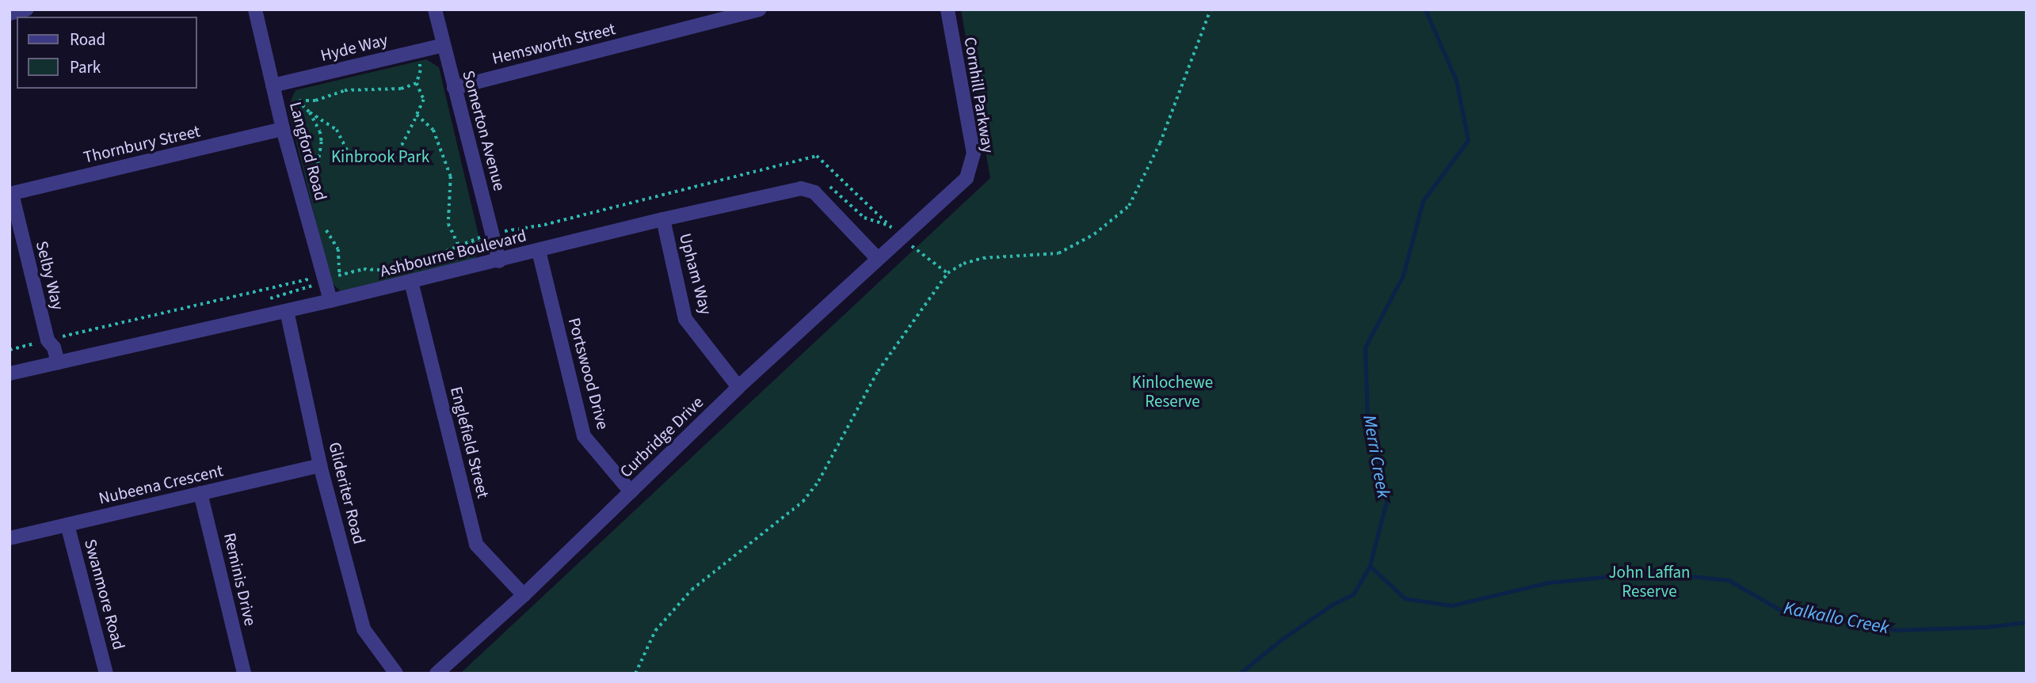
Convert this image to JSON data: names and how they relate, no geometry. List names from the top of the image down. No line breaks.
{"streets":{"street":["Hemsworth Street","Hyde Way","Cornhill Parkway","Somerton Avenue","Thornbury Street","Langford Road","Ashbourne Boulevard","Upham Way","Selby Way","Portswood Drive","Curbridge Drive","Englefield Street","Nubeena Crescent","Glideriter Road","Reminis Drive","Swanmore Road"]},"crossings":[["Hemsworth Street","Somerton Avenue"],["Hyde Way","Somerton Avenue"],["Hyde Way","Langford Road"],["Cornhill Parkway","Curbridge Drive"],["Somerton Avenue","Ashbourne Boulevard"],["Thornbury Street","Langford Road"],["Thornbury Street","Selby Way"],["Langford Road","Ashbourne Boulevard"],["Ashbourne Boulevard","Upham Way"],["Ashbourne Boulevard","Selby Way"],["Ashbourne Boulevard","Portswood Drive"],["Ashbourne Boulevard","Curbridge Drive"],["Ashbourne Boulevard","Englefield Street"],["Ashbourne Boulevard","Glideriter Road"],["Upham Way","Curbridge Drive"],["Portswood Drive","Curbridge Drive"],["Curbridge Drive","Englefield Street"],["Nubeena Crescent","Glideriter Road"],["Nubeena Crescent","Reminis Drive"],["Nubeena Crescent","Swanmore Road"]],"water":["Merri Creek","Kalkallo Creek"],"parks":["Kinbrook Park","Kinlochewe Reserve","John Laffan Reserve"],"legend":["Road","Park"]}
